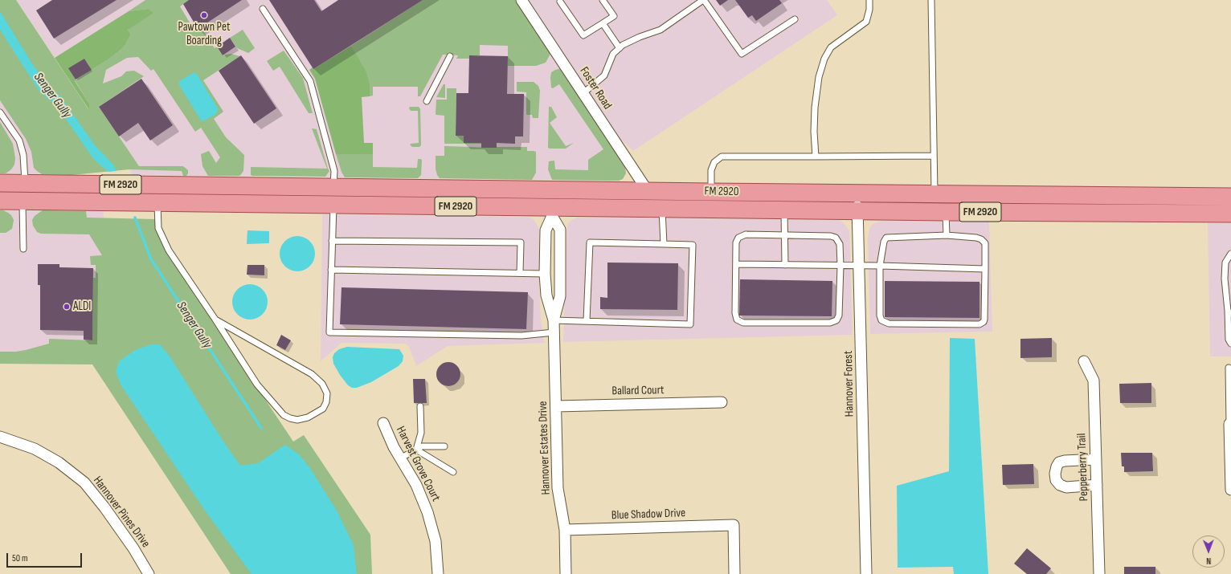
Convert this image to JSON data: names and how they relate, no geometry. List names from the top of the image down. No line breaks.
{"streets":{"main road":["FM 2920"],"street":["Foster Road","Hannover Forest","Ballard Court","Hannover Estates Drive","Harvest Grove Court","Pepperberry Trail","Hannover Pines Drive","Blue Shadow Drive"]},"crossings":[["Foster Road","FM 2920"],["FM 2920","Hannover Forest"],["FM 2920","Hannover Estates Drive"],["Ballard Court","Hannover Estates Drive"],["Hannover Estates Drive","Blue Shadow Drive"]],"water":["Senger Gully"],"places":["Pawtown Pet Boarding","ALDI"],"scale_bar":"50 m","north":"bottom"}
